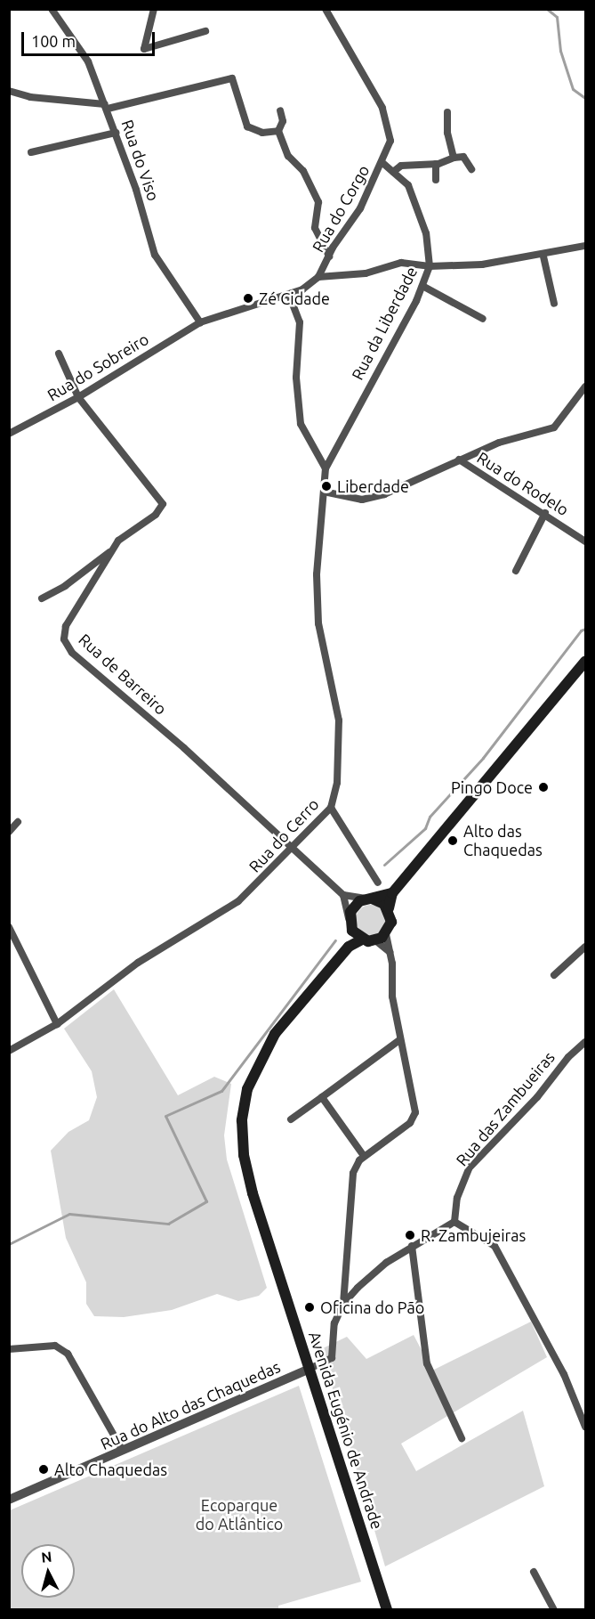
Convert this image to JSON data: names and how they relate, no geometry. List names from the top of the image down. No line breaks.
{"streets":{"main road":["Avenida Eugénio de Andrade"],"street":["Rua do Viso","Rua do Corgo","Rua da Liberdade","Rua do Sobreiro","Rua do Rodelo","Rua de Barreiro","Rua do Cerro","Rua das Zambueiras","Rua do Alto das Chaquedas"]},"crossings":[["Rua do Viso","Rua do Corgo"],["Rua do Viso","Rua do Sobreiro"],["Rua do Corgo","Rua do Sobreiro"],["Rua da Liberdade","Rua do Cerro"],["Rua do Sobreiro","Rua de Barreiro"],["Rua do Rodelo","Rua do Cerro"],["Rua de Barreiro","Rua do Cerro"],["Rua de Barreiro","Avenida Eugénio de Andrade"],["Rua do Alto das Chaquedas","Avenida Eugénio de Andrade"]],"parks":["Ecoparque do Atlântico"],"places":["Zé Cidade","Liberdade","Pingo Doce","Alto das Chaquedas","R. Zambujeiras","Oficina do Pão","Alto Chaquedas"],"scale_bar":"100 m","north":"top"}
